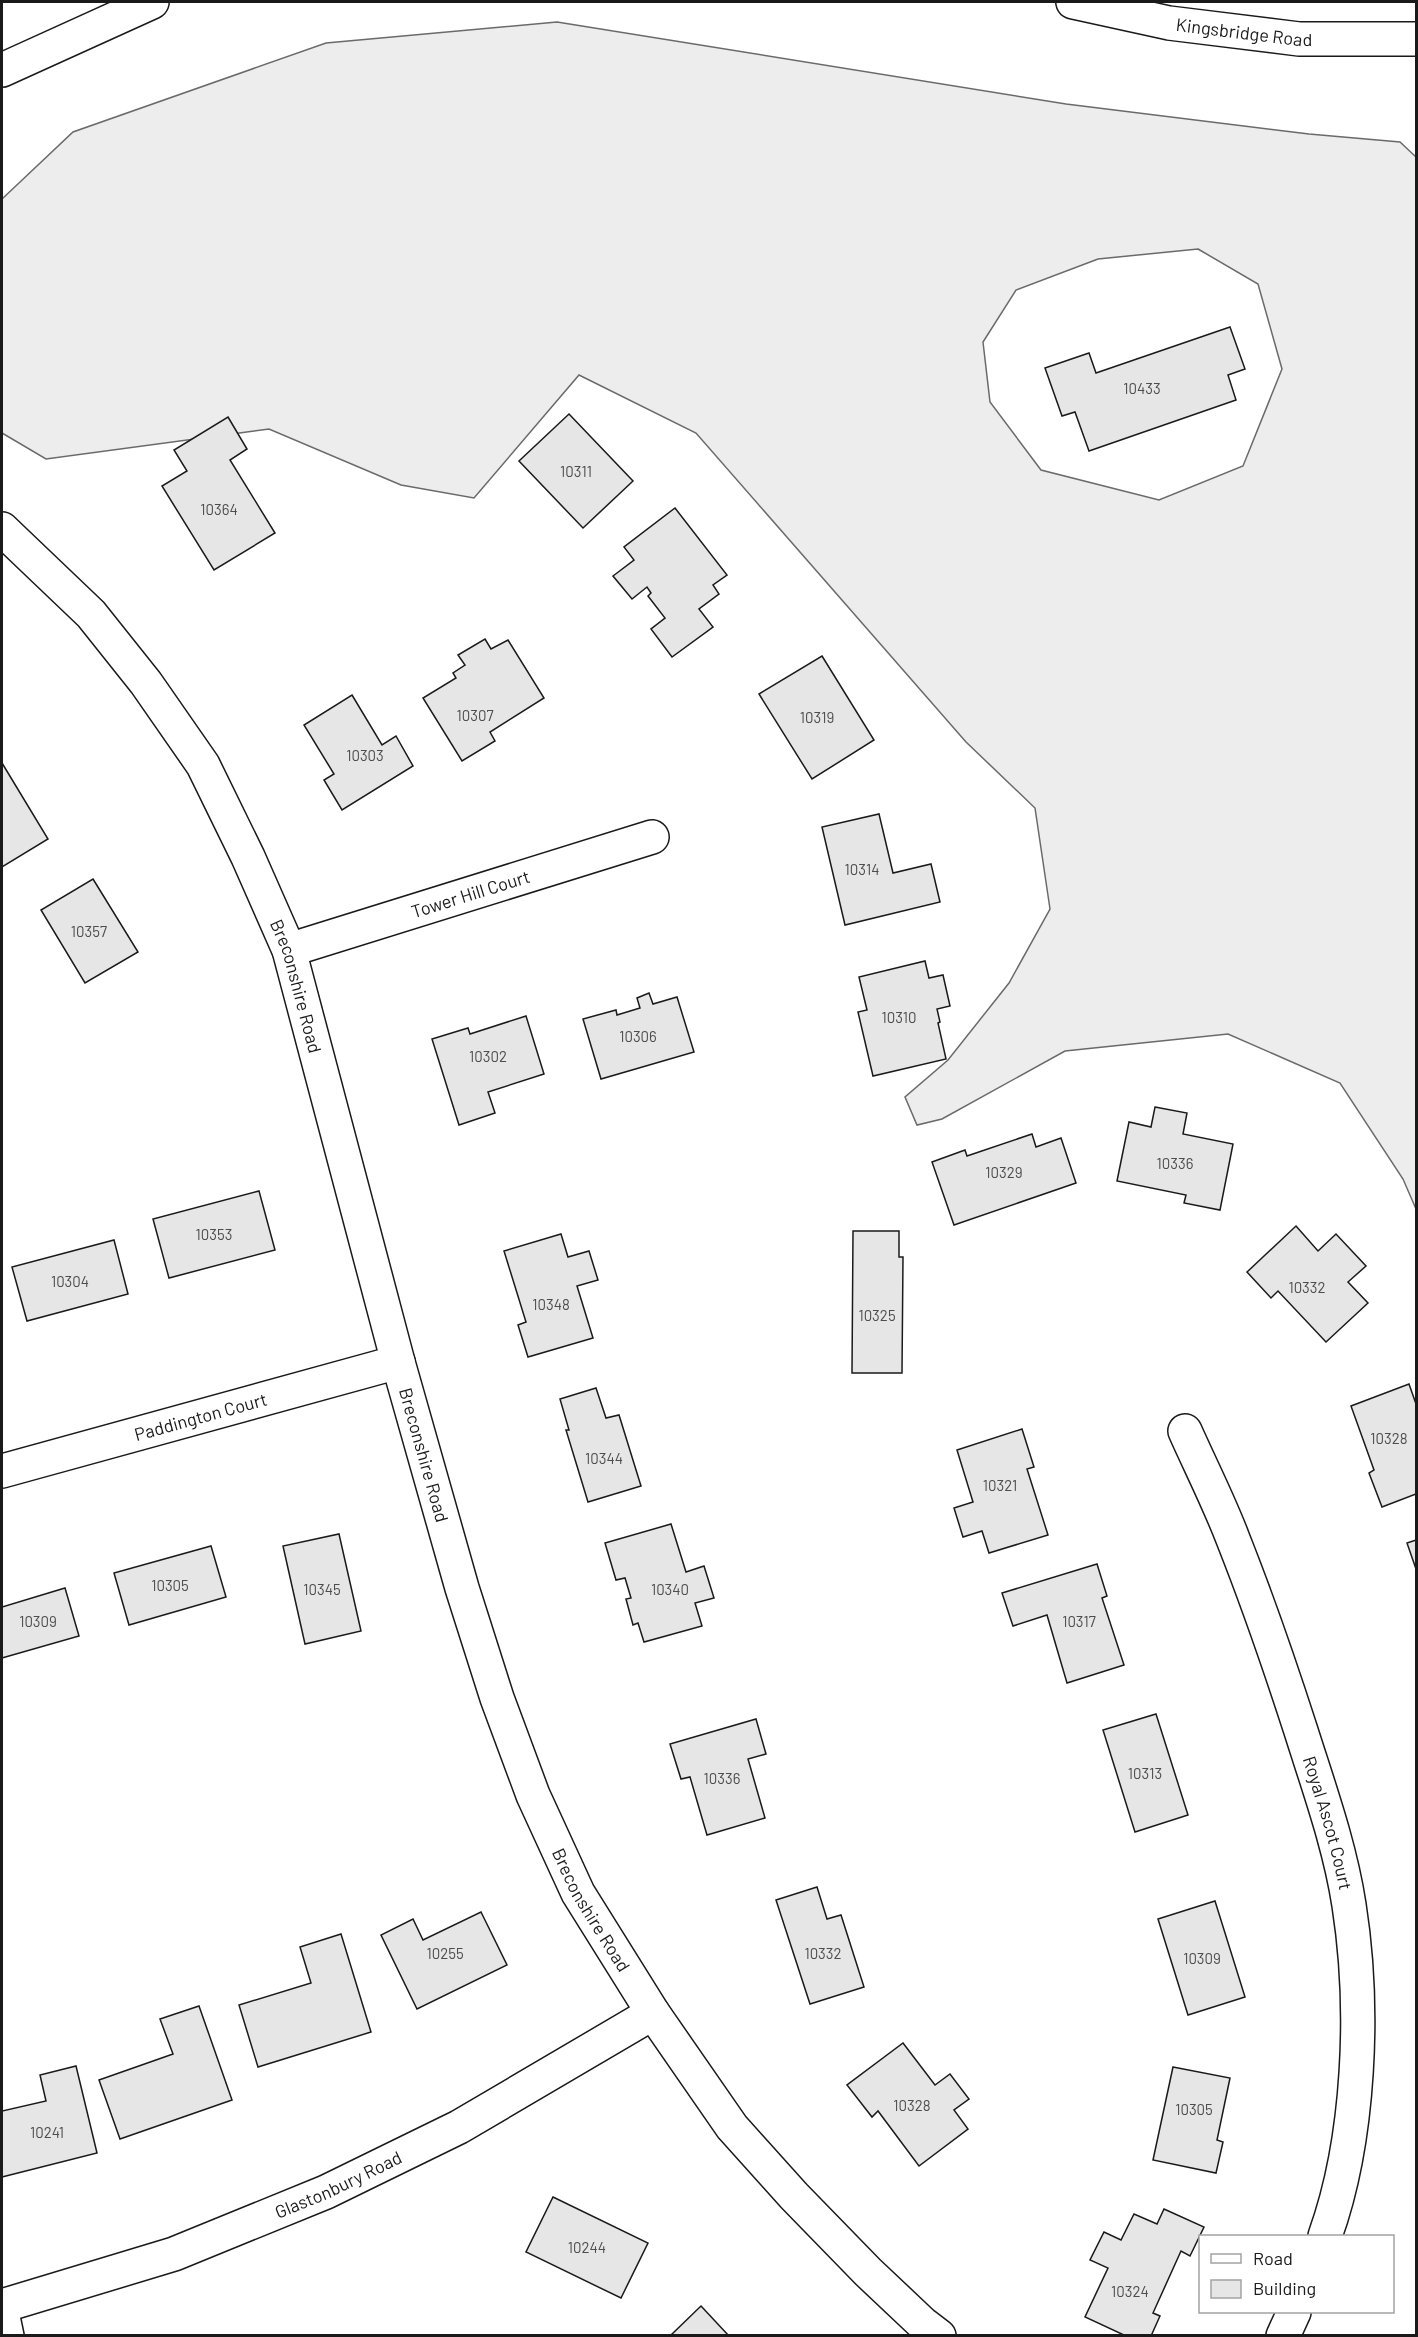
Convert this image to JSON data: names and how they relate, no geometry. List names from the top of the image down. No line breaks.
{"streets":{"street":["Kingsbridge Road","Tower Hill Court","Breconshire Road","Paddington Court","Royal Ascot Court","Glastonbury Road"]},"crossings":[["Tower Hill Court","Breconshire Road"],["Breconshire Road","Paddington Court"],["Breconshire Road","Glastonbury Road"]],"house_numbers":["10433","10311","10364","10307","10319","10303","10314","10357","10310","10306","10302","10336","10329","10353","10304","10332","10348","10325","10328","10344","10321","10305","10345","10340","10309","10317","10313","10336","10255","10332","10309","10328","10305","10241","10244","10324"],"legend":["Road","Building"]}
